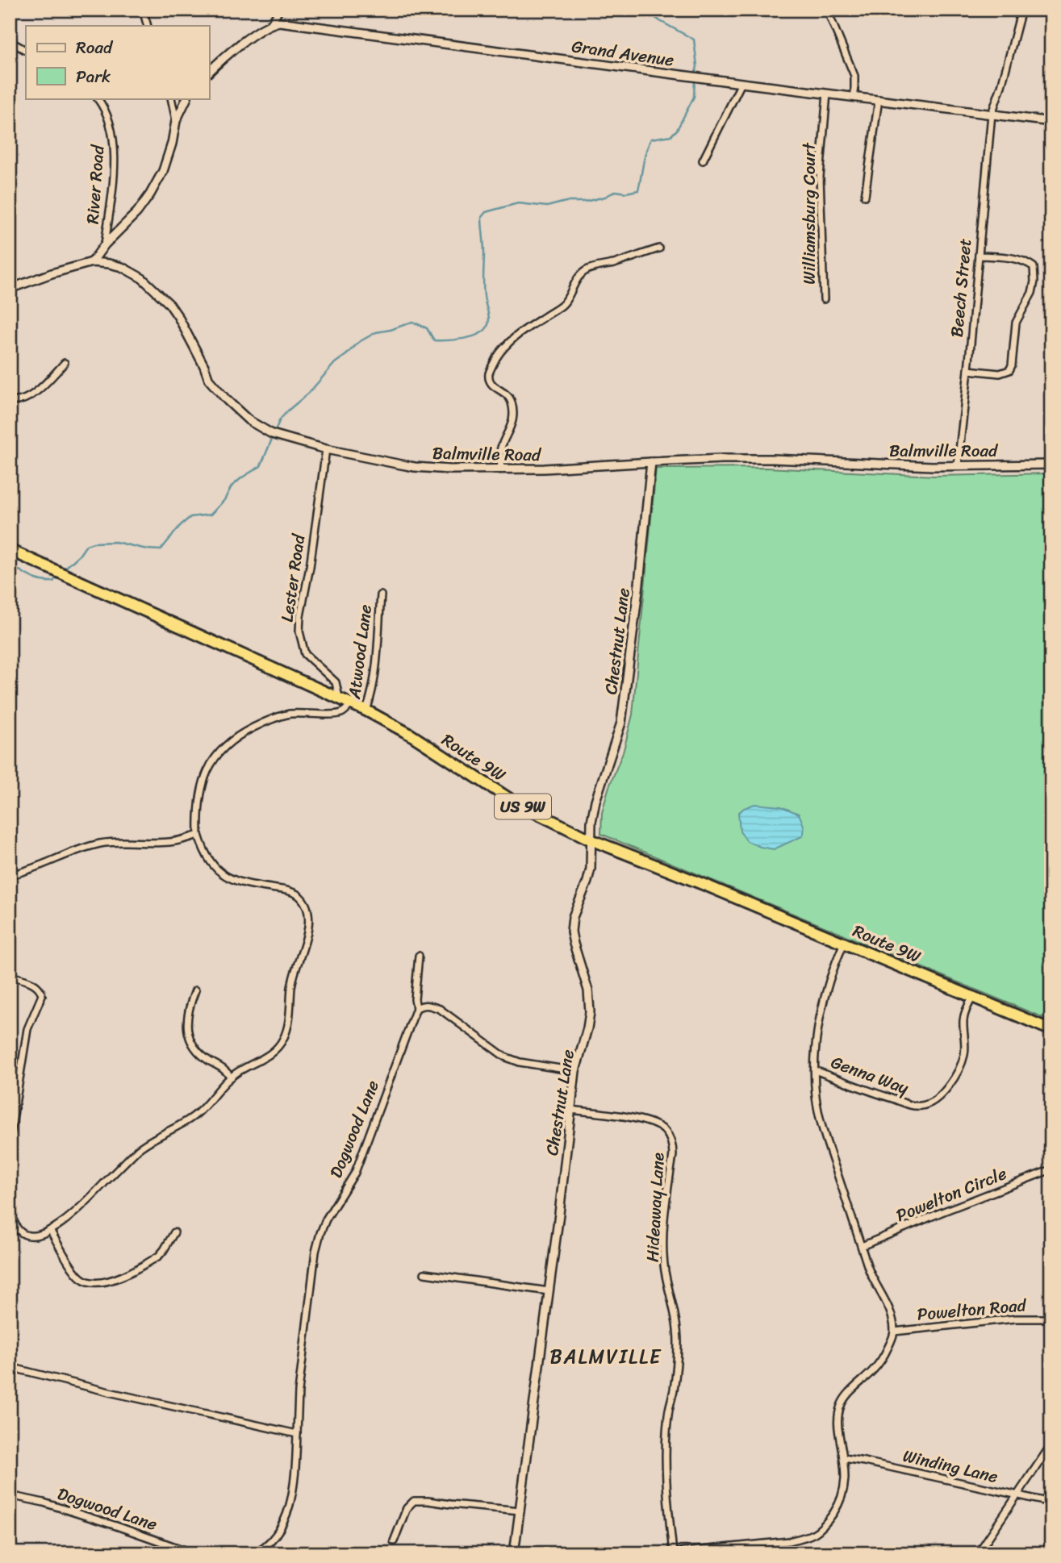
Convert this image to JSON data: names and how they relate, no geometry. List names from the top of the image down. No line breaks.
{"streets":{"highway":["Route 9W","US 9W"],"street":["Grand Avenue","River Road","Williamsburg Court","Beech Street","Balmville Road","Lester Road","Chestnut Lane","Atwood Lane","Genna Way","Dogwood Lane","Powelton Circle","Hideaway Lane","Powelton Road","Winding Lane"]},"crossings":[["Grand Avenue","Williamsburg Court"],["Grand Avenue","Beech Street"],["Beech Street","Balmville Road"],["Balmville Road","Lester Road"],["Balmville Road","Chestnut Lane"],["Lester Road","Route 9W"],["Chestnut Lane","Route 9W"],["Chestnut Lane","Hideaway Lane"],["Atwood Lane","Route 9W"],["Route 9W","Genna Way"]],"districts":["BALMVILLE"],"legend":["Road","Park"]}
